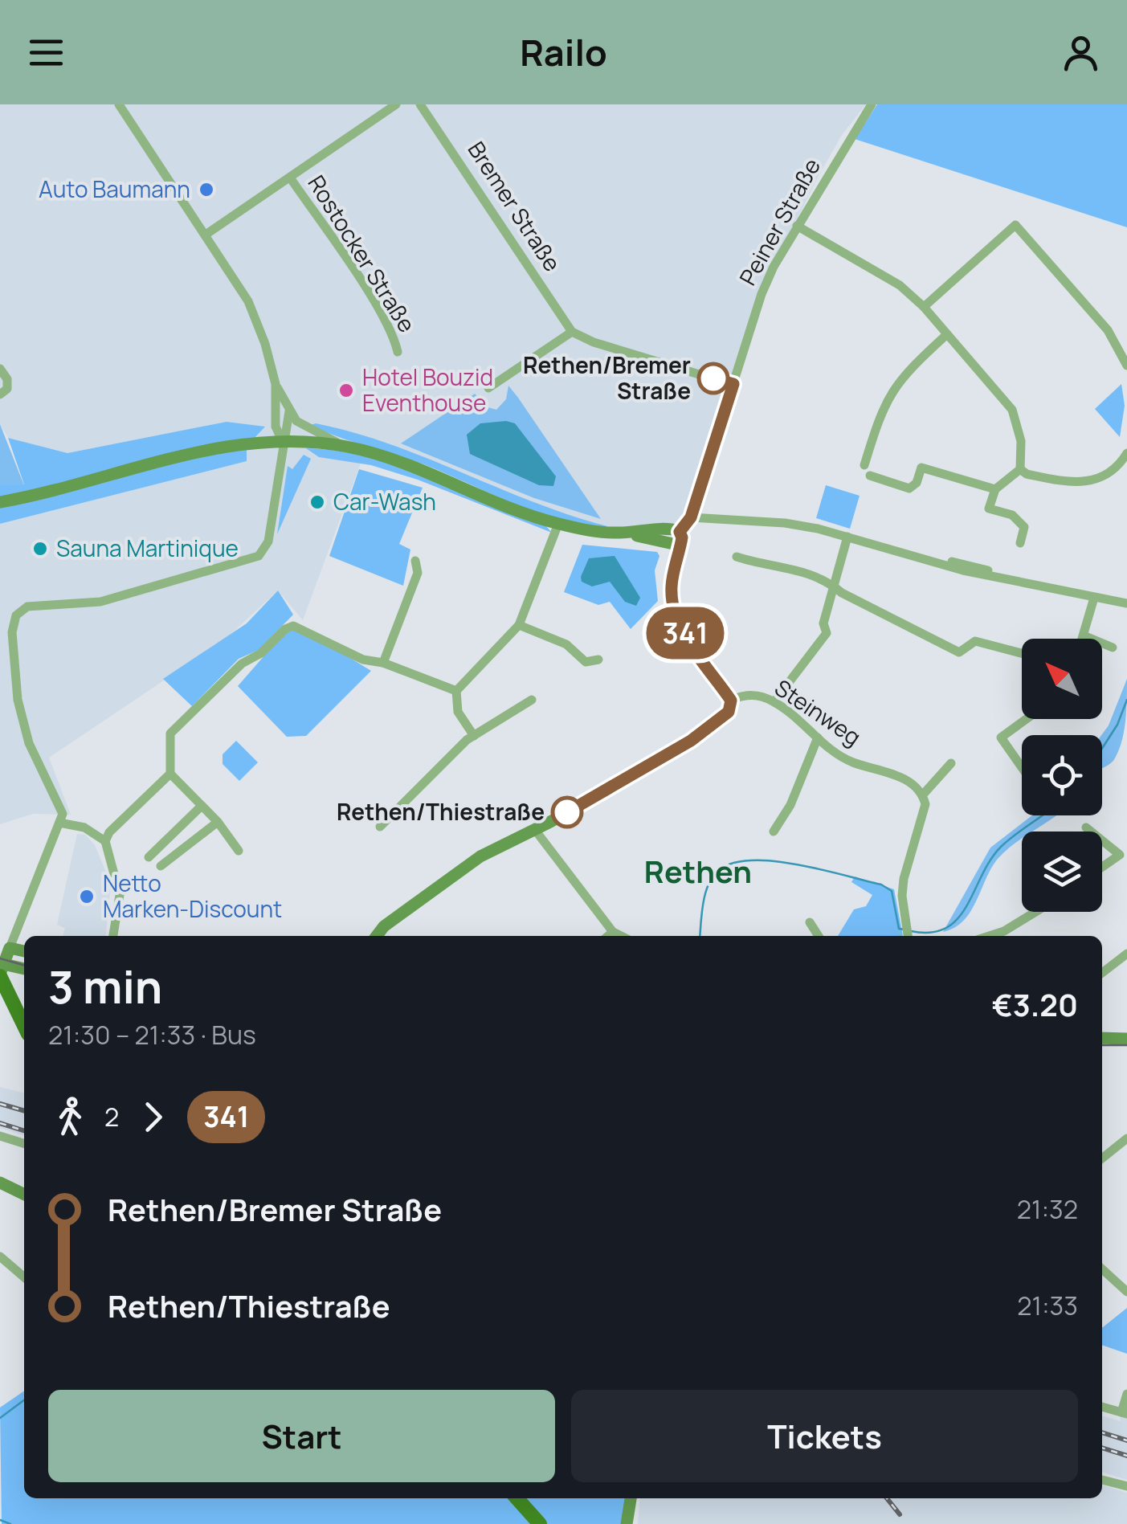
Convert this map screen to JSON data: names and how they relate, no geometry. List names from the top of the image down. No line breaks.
{"streets":{"street":["Bremer Straße","Peiner Straße","Rostocker Straße","Steinweg"]},"districts":["Rethen"],"places":["Auto Baumann","Rethen/Bremer Straße","Hotel Bouzid Eventhouse","Car-Wash","Sauna Martinique","Rethen/Thiestraße","Netto Marken-Discount"],"lines":["bus line 341"],"north":"top left","page":{"header":"Railo","on_map":"341","heading":["3 min","21:30 – 21:33 · Bus","€3.20"],"legs":["2","341"],"list":[{"name":"Rethen/Bremer Straße","value":"21:32"},{"name":"Rethen/Thiestraße","value":"21:33"}],"buttons":["Start","Tickets"]}}
